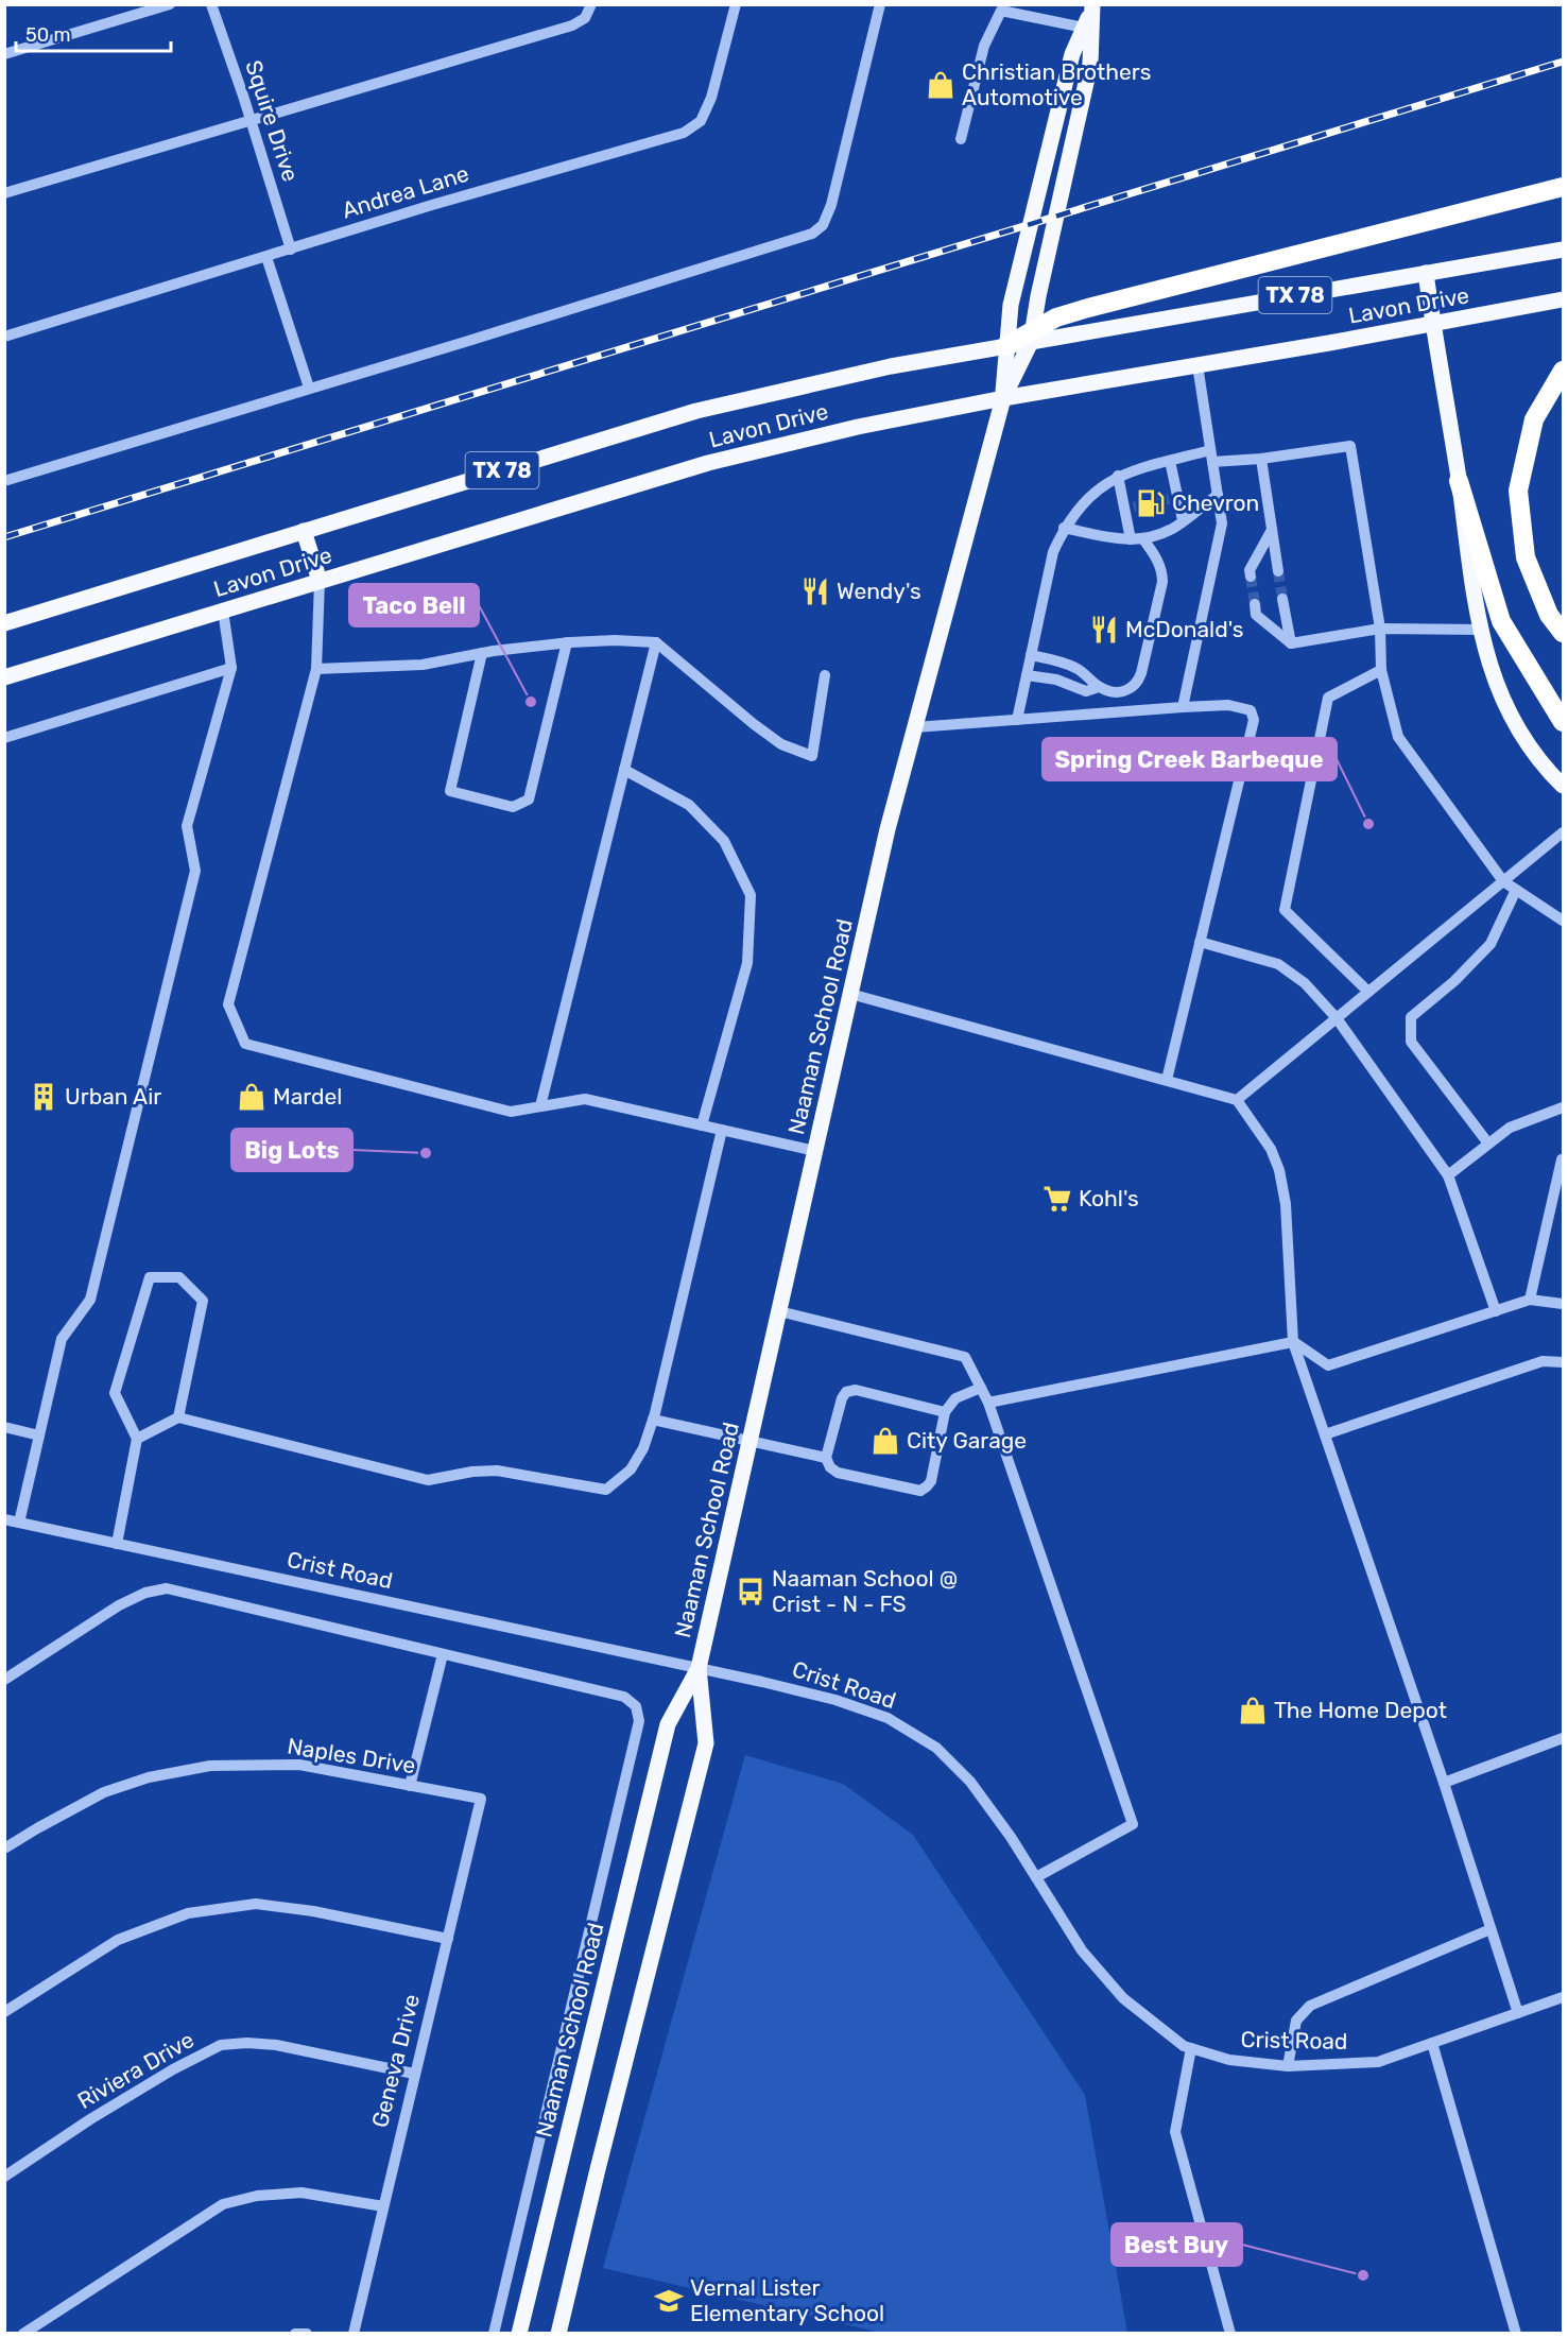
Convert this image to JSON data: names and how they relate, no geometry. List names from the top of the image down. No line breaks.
{"streets":{"main road":["TX 78","Lavon Drive","Naaman School Road"],"street":["Squire Drive","Andrea Lane","Crist Road","Naples Drive","Geneva Drive","Riviera Drive"]},"crossings":[["Squire Drive","Andrea Lane"],["Lavon Drive","Naaman School Road"],["Naaman School Road","Crist Road"],["Naples Drive","Geneva Drive"],["Geneva Drive","Riviera Drive"]],"places":{"shop":["Christian Brothers Automotive","Mardel","City Garage","The Home Depot"],"fuel station":["Chevron"],"restaurant":["Wendy's","McDonald's"],"other":["Taco Bell","Spring Creek Barbeque","Big Lots","Best Buy"],"building":["Urban Air"],"supermarket":["Kohl's"],"bus stop":["Naaman School @ Crist - N - FS"],"school or university":["Vernal Lister Elementary School"]},"scale_bar":"50 m"}
